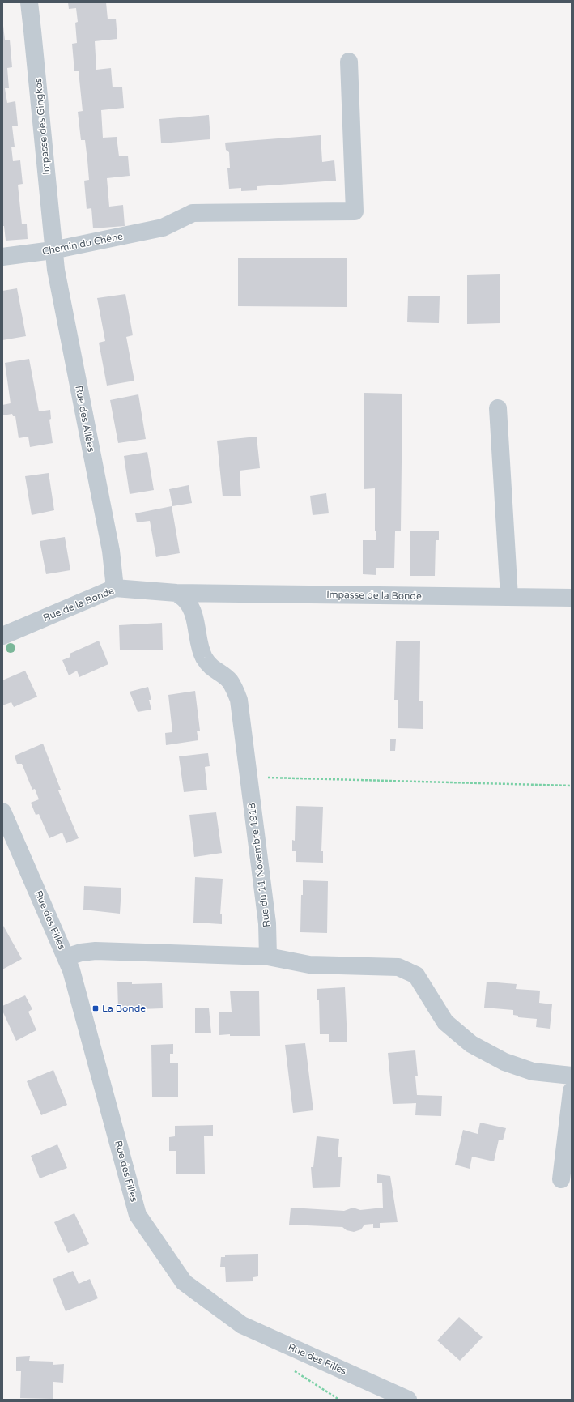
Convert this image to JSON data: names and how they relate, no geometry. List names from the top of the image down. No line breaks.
{"streets":{"street":["Impasse des Gingkos","Chemin du Chêne","Rue des Allées","Impasse de la Bonde","Rue de la Bonde","Rue du 11 Novembre 1918","Rue des Filles"]},"crossings":[["Impasse des Gingkos","Chemin du Chêne"],["Impasse des Gingkos","Rue des Allées"],["Chemin du Chêne","Rue des Allées"],["Rue des Allées","Rue de la Bonde"],["Impasse de la Bonde","Rue de la Bonde"],["Impasse de la Bonde","Rue du 11 Novembre 1918"],["Rue de la Bonde","Rue du 11 Novembre 1918"]],"places":{"transit":["La Bonde"]}}
